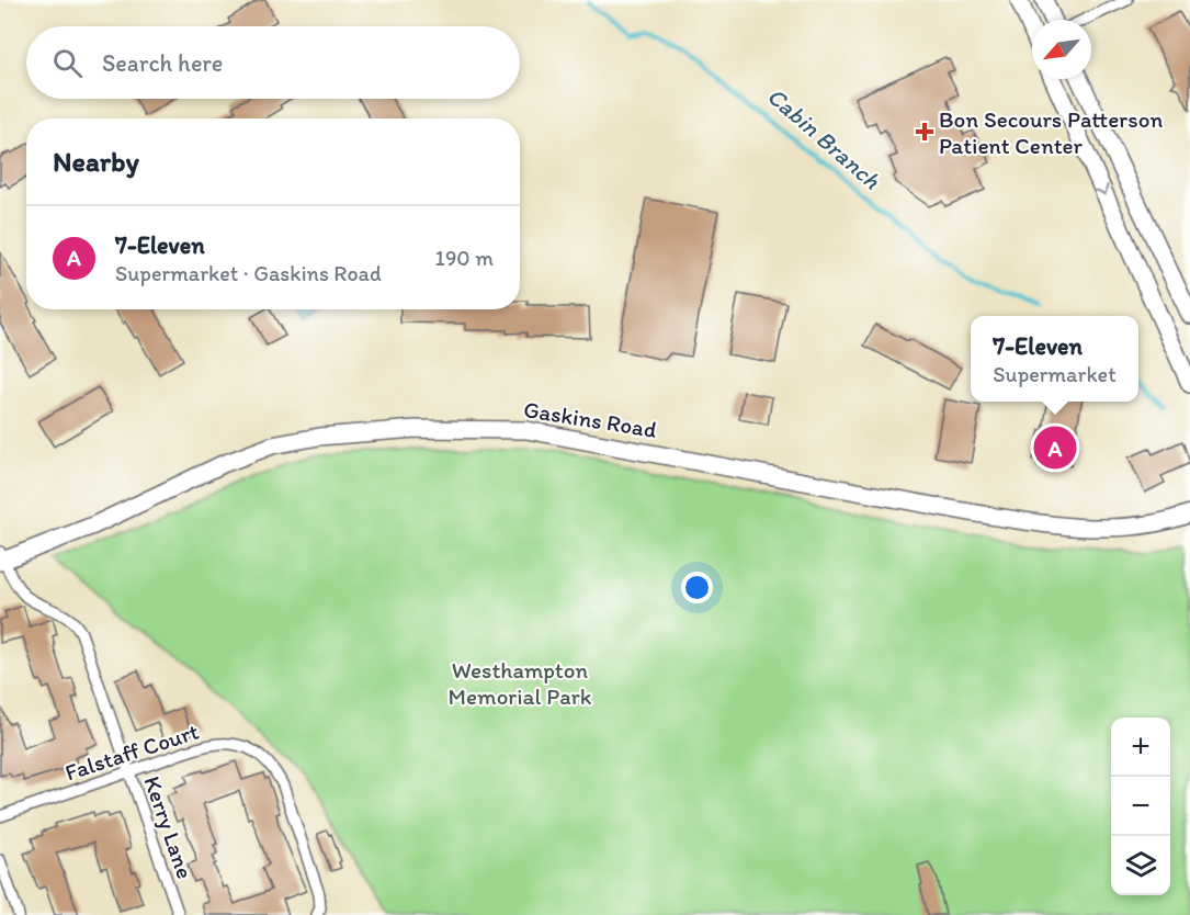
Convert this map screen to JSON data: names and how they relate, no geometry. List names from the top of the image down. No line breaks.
{"streets":{"main road":["Gaskins Road"],"street":["Falstaff Court","Kerry Lane"]},"crossings":[["Gaskins Road","Kerry Lane"],["Falstaff Court","Kerry Lane"]],"water":["Cabin Branch"],"parks":["Westhampton Memorial Park"],"places":{"health":["Bon Secours Patterson Patient Center"]},"north":"bottom left","page":{"search":"Search here","heading":"Nearby","list":[{"mark":"A","name":"7-Eleven","note":"Supermarket · Gaskins Road","value":"190 m"}],"popup":["7-Eleven","Supermarket"],"pins":"A","map_buttons":["+","−"]}}
